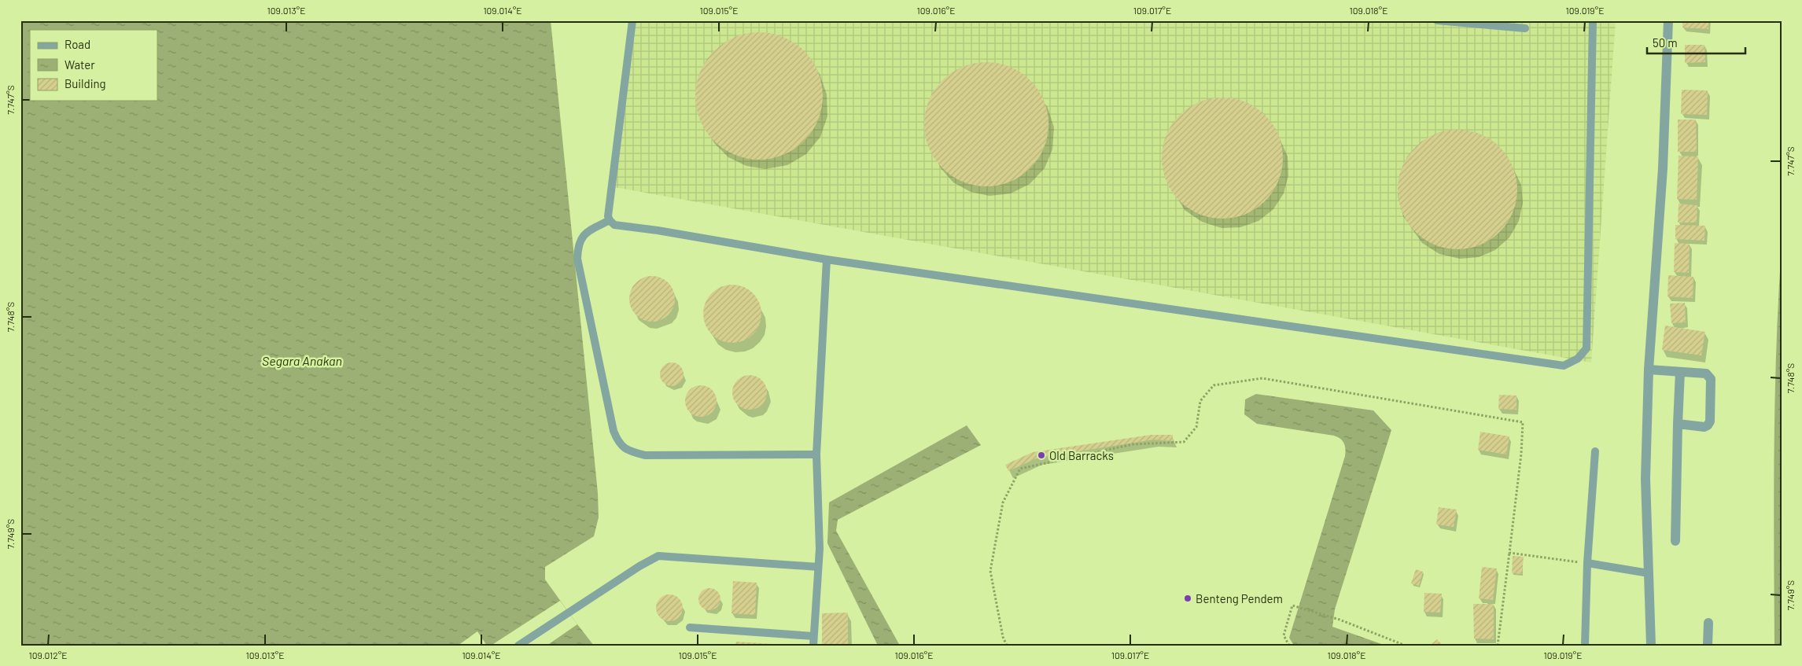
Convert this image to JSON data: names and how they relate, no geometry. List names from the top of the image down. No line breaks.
{"water":["Segara Anakan"],"places":["Old Barracks","Benteng Pendem"],"legend":["Road","Water","Building"],"scale_bar":"50 m","coordinates":["109.013°E","109.014°E","109.015°E","109.016°E","109.017°E","109.018°E","109.019°E","7.747°S","7.748°S","7.749°S","109.012°E"]}
